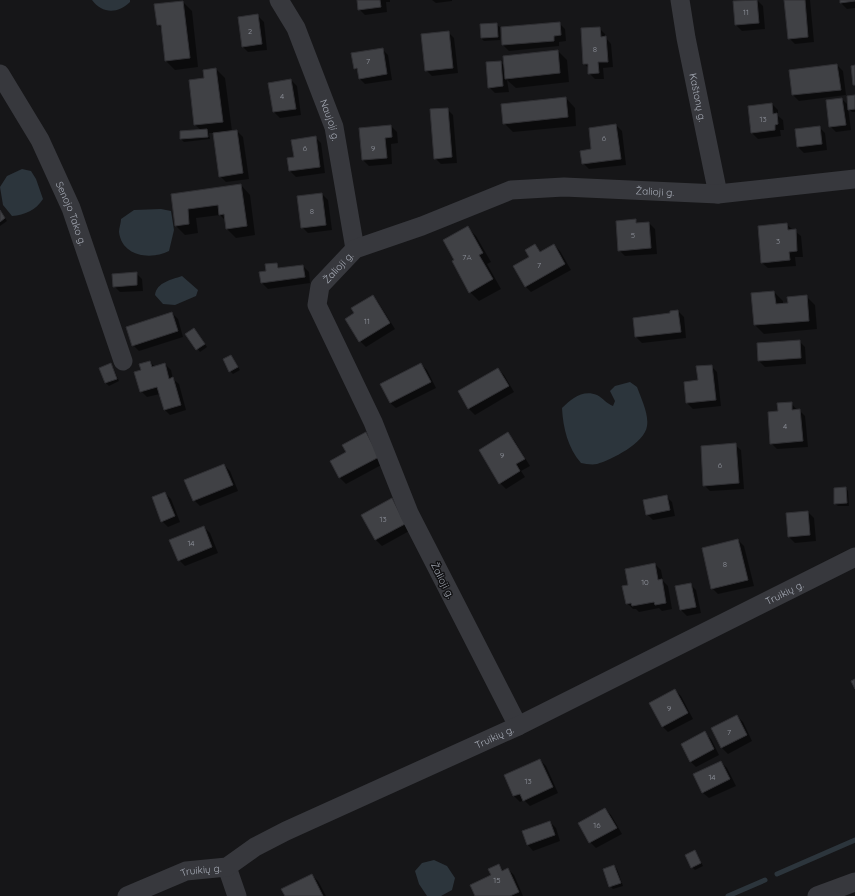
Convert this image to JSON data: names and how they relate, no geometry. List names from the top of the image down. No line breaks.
{"streets":{"street":["Kaštonų g.","Naujoji g.","Žalioji g.","Senojo Tako g.","Truikių g."]},"crossings":[["Kaštonų g.","Žalioji g."],["Naujoji g.","Žalioji g."],["Žalioji g.","Truikių g."]],"house_numbers":["11","2","8","7","4","13","6","6","9","8","5","3","7A","7","11","4","9","6","13","14","8","10","9","7","14","13","16","15"]}
